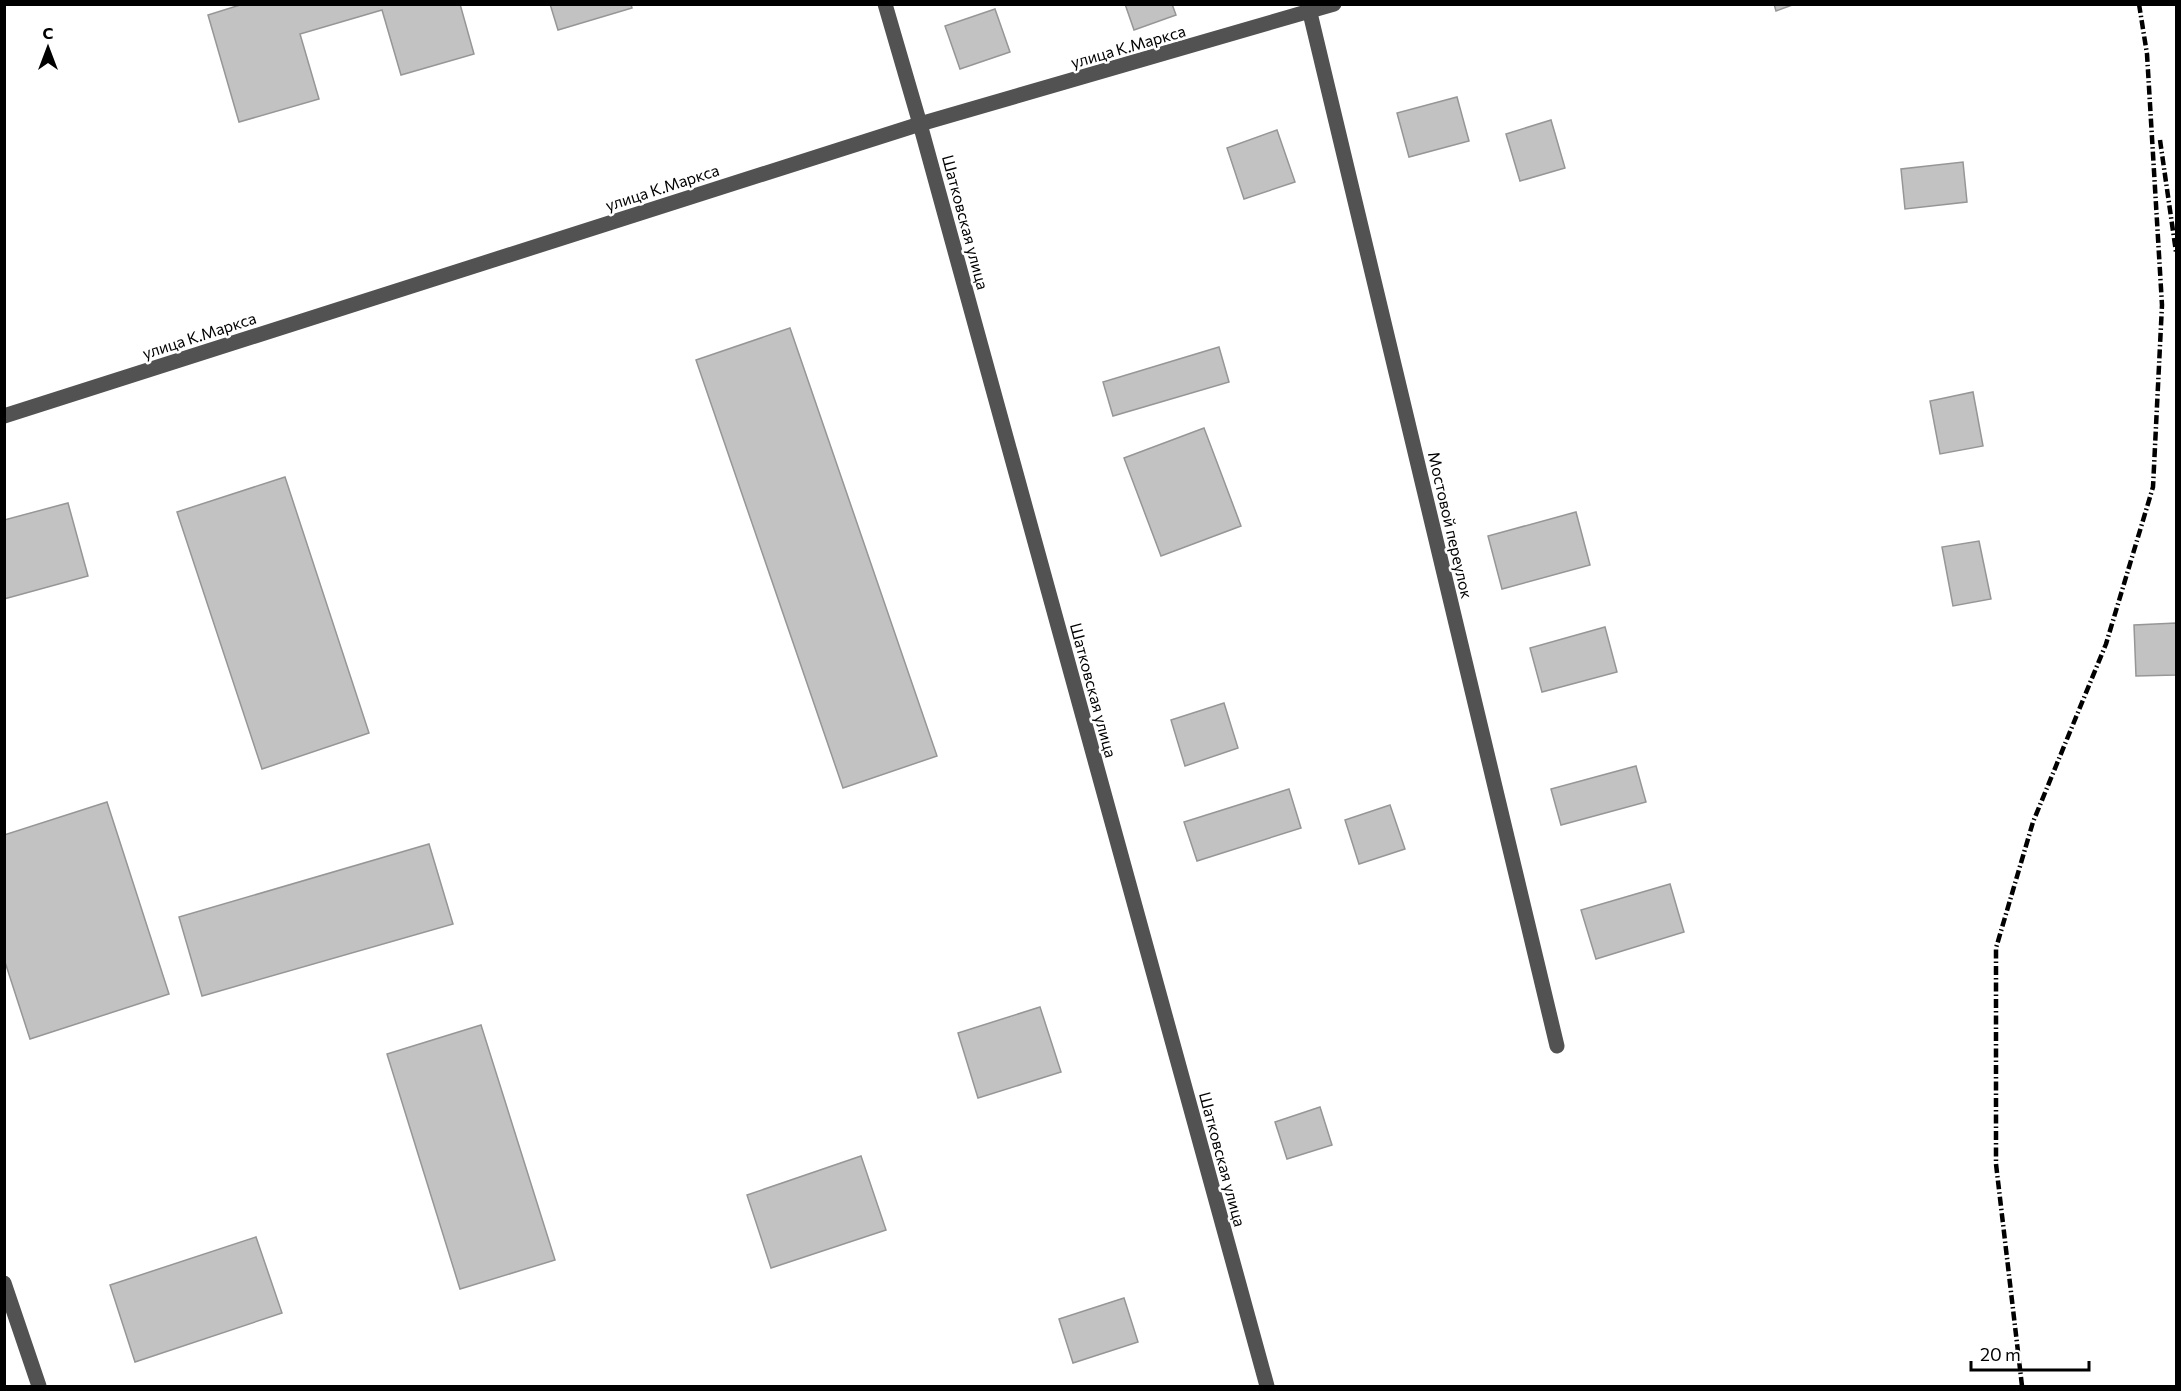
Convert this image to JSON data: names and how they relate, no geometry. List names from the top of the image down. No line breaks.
{"streets":{"street":["улица К.Маркса","Шатковская улица","Мостовой переулок"]},"crossings":[["улица К.Маркса","Шатковская улица"],["улица К.Маркса","Мостовой переулок"]],"scale_bar":"20 m","north":"top"}
